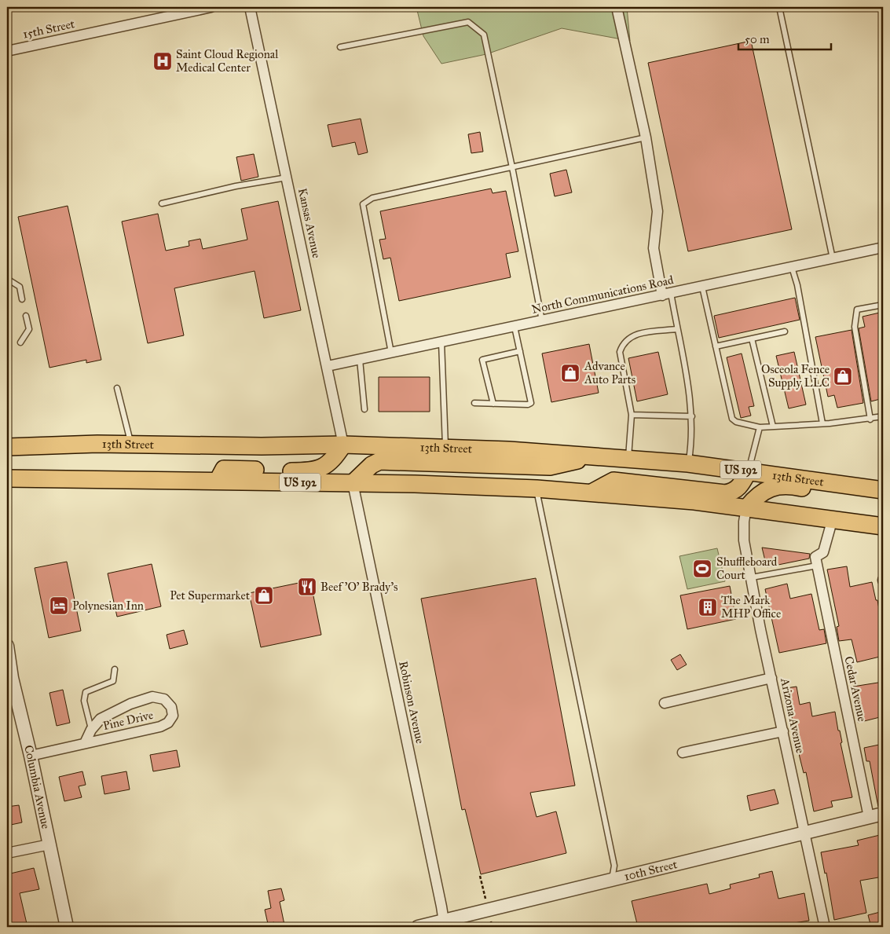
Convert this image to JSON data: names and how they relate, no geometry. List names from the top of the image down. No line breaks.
{"streets":{"highway":["13th Street","US 192"],"street":["15th Street","Kansas Avenue","North Communications Road","Cedar Avenue","Robinson Avenue","Arizona Avenue","Pine Drive","Columbia Avenue","10th Street"]},"crossings":[["Kansas Avenue","North Communications Road"],["Kansas Avenue","13th Street"],["US 192","Robinson Avenue"],["US 192","Arizona Avenue"],["Cedar Avenue","10th Street"],["Robinson Avenue","10th Street"],["Arizona Avenue","10th Street"],["Pine Drive","Columbia Avenue"]],"places":{"hospital":["Saint Cloud Regional Medical Center"],"shop":["Advance Auto Parts","Osceola Fence Supply LLC","Pet Supermarket"],"sports":["Shuffleboard Court"],"restaurant":["Beef 'O' Brady's"],"hotel":["Polynesian Inn"],"building":["The Mark MHP Office"]},"scale_bar":"50 m"}
